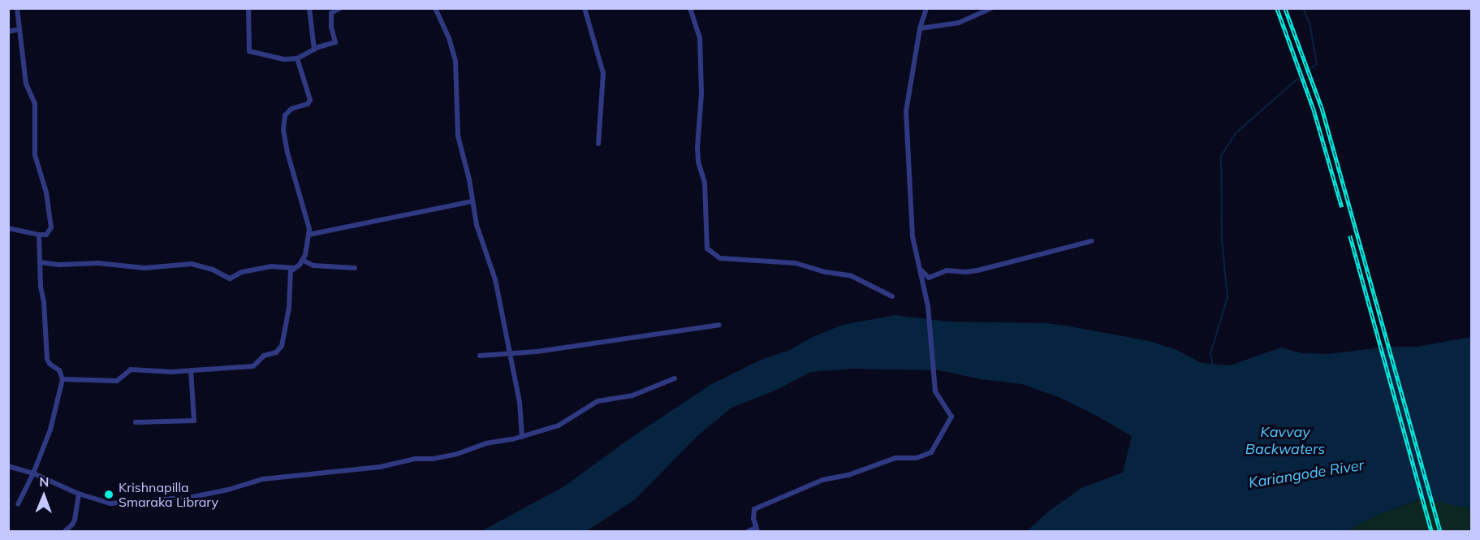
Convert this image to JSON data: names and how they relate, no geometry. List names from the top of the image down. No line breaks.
{"water":["Kavvay Backwaters","Kariangode River"],"places":["Krishnapilla Smaraka Library"],"north":"top"}
